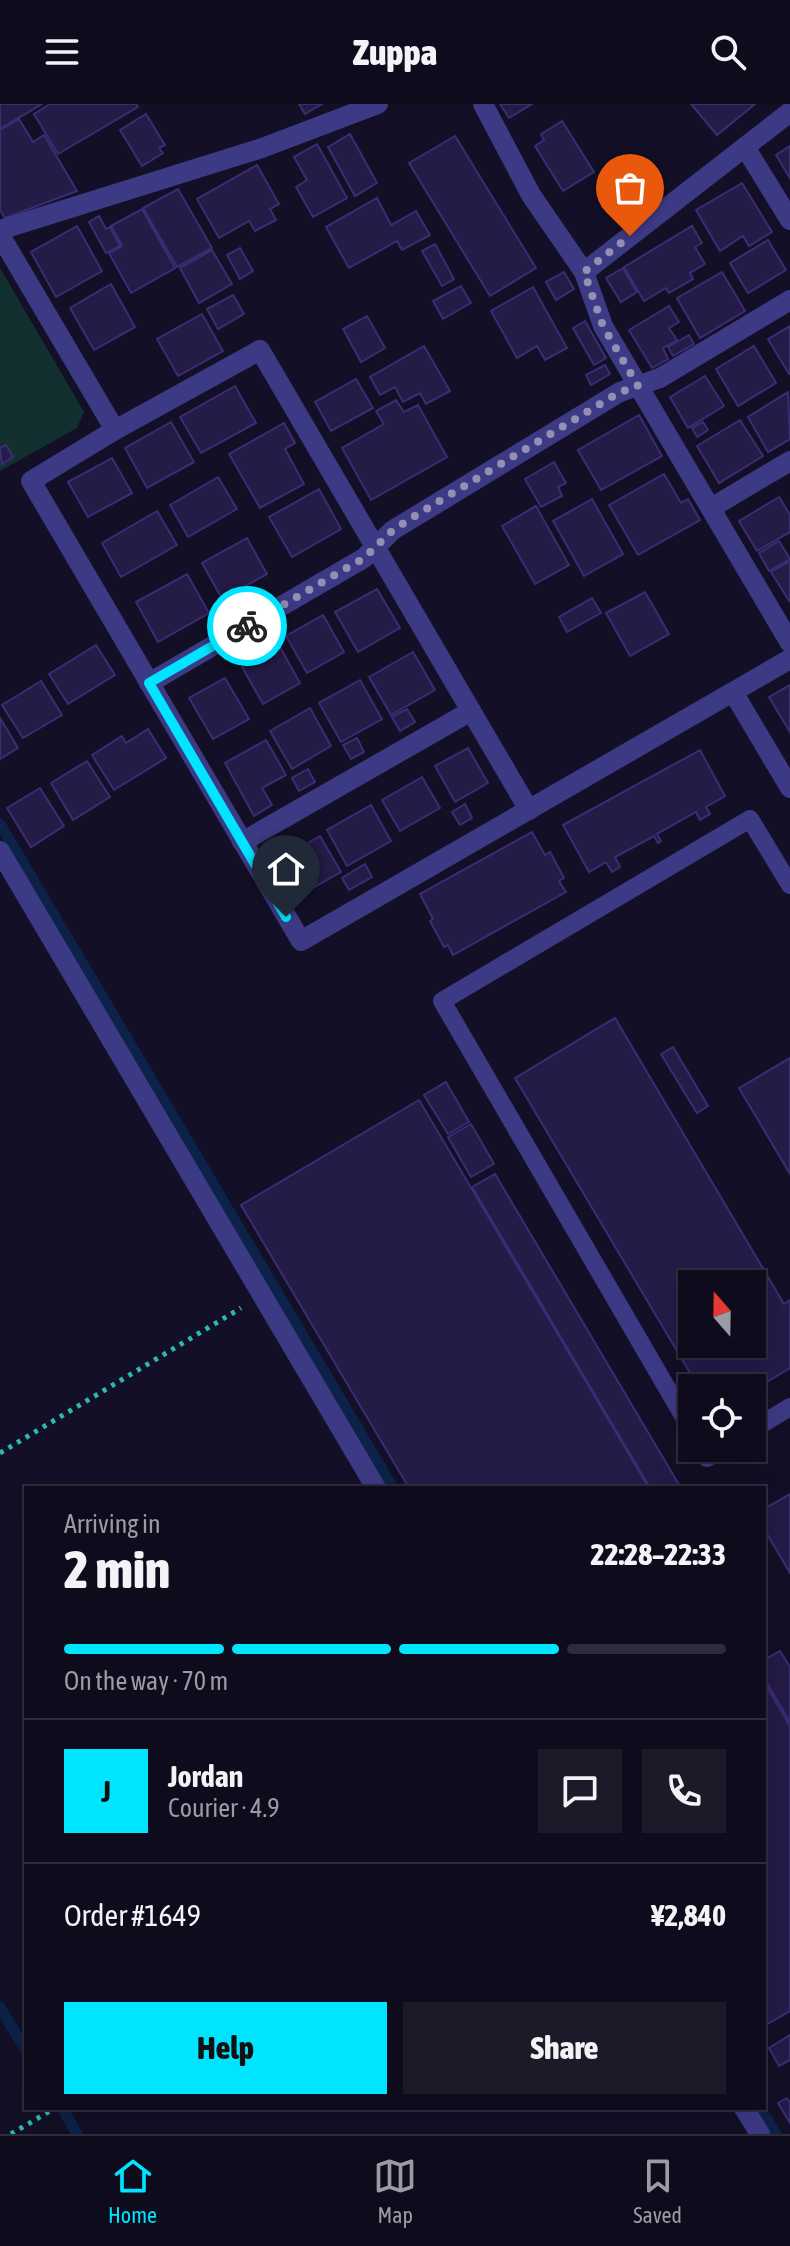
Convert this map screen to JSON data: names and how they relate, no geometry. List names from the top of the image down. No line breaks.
{"north":"top","page":{"header":"Zuppa","heading":["2 min","Arriving in","22:28–22:33"],"panel":["Jordan","Courier · 4.9","Order #1649","¥2,840"],"bar":"On the way · 70 m","round":"J","buttons":["Help","Share"],"tabs":["Home","Map","Saved"]}}
